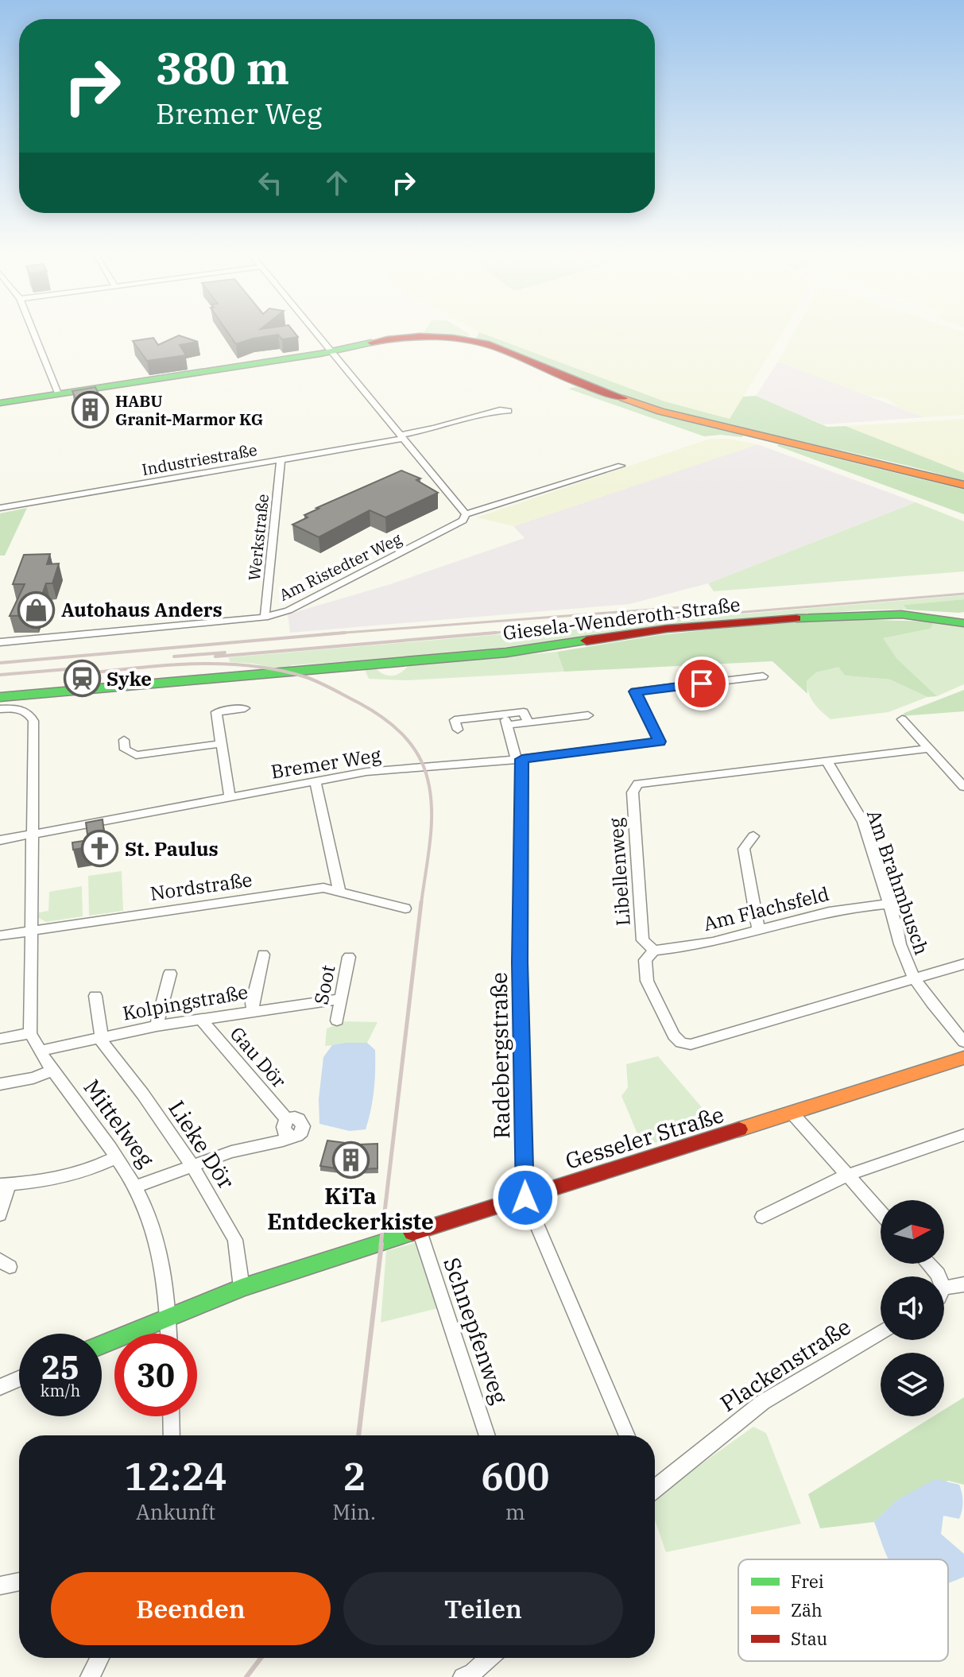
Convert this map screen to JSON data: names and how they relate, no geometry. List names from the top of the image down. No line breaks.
{"streets":{"street":["Industriestraße","Werkstraße","Am Ristedter Weg","Giesela-Wenderoth-Straße","Bremer Weg","Libellenweg","Am Brahmbusch","Nordstraße","Am Flachsfeld","Soot","Kolpingstraße","Radebergstraße","Gau Dör","Mittelweg","Gesseler Straße","Lieke Dör","Schnepfenweg","Plackenstraße"]},"crossings":[["Industriestraße","Werkstraße"],["Werkstraße","Am Ristedter Weg"],["Bremer Weg","Radebergstraße"],["Bremer Weg","Mittelweg"],["Libellenweg","Am Brahmbusch"],["Libellenweg","Am Flachsfeld"],["Am Brahmbusch","Am Flachsfeld"],["Nordstraße","Mittelweg"],["Soot","Kolpingstraße"],["Kolpingstraße","Gau Dör"],["Kolpingstraße","Mittelweg"],["Kolpingstraße","Lieke Dör"],["Radebergstraße","Gesseler Straße"],["Gau Dör","Lieke Dör"],["Mittelweg","Gesseler Straße"],["Gesseler Straße","Lieke Dör"],["Gesseler Straße","Schnepfenweg"]],"places":{"building":["HABU Granit-Marmor KG","KiTa Entdeckerkiste"],"shop":["Autohaus Anders"],"station":["Syke"],"church":["St. Paulus"]},"legend":["Frei","Zäh","Stau"],"north":"right","page":{"turn":["380 m","Bremer Weg"],"speed":"25 km/h","limit":"30","eta":["12:24","Ankunft","2","Min.","600","m"],"buttons":["Beenden","Teilen"]}}
